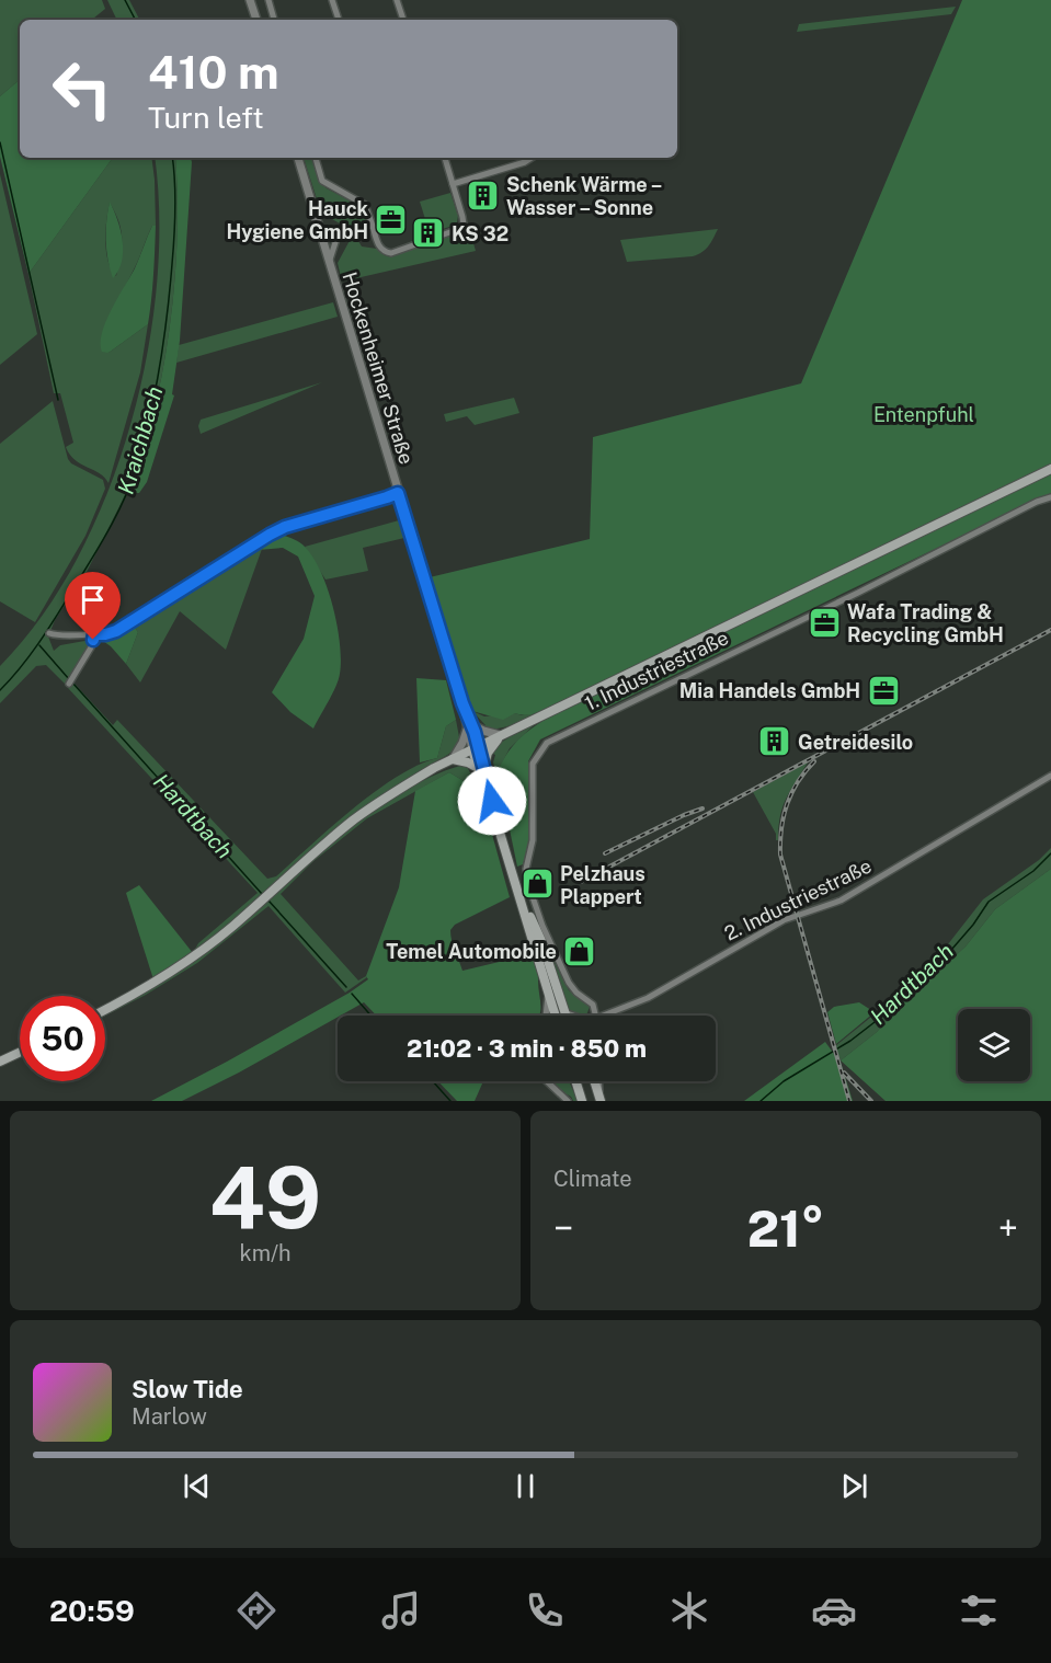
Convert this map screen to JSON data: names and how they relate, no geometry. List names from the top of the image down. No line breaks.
{"streets":{"main road":["Hockenheimer Straße"],"street":["1. Industriestraße","2. Industriestraße"]},"water":["Kraichbach","Hardtbach"],"parks":["Entenpfuhl"],"places":{"building":["Schenk Wärme – Wasser – Sonne","KS 32","Getreidesilo"],"office":["Hauck Hygiene GmbH","Wafa Trading & Recycling GmbH","Mia Handels GmbH"],"shop":["Pelzhaus Plappert","Temel Automobile"]},"page":{"turn":["410 m","Turn left"],"limit":"50","trip":"21:02 · 3 min · 850 m","tile":[["49","km/h"],"Climate"],"heat":["−","21°","+"],"song":["Slow Tide","Marlow"],"tabs":"20:59"}}
